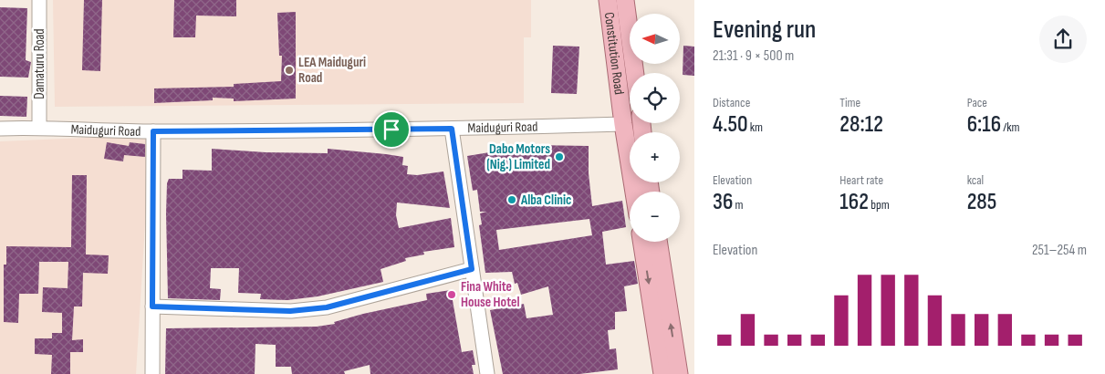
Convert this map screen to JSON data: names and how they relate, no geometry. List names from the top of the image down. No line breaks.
{"streets":{"main road":["Constitution Road"],"street":["Damaturu Road","Maiduguri Road"]},"crossings":[["Constitution Road","Maiduguri Road"],["Damaturu Road","Maiduguri Road"]],"places":["LEA Maiduguri Road","Dabo Motors (Nig.) Limited","Alba Clinic","Fina White House Hotel"],"north":"left","page":{"heading":["Evening run","21:31 · 9 × 500 m"],"map_buttons":["+","−"],"stats":[["Distance","4.50 km"],["Time","28:12"],["Pace","6:16 /km"],["Elevation","36 m"],["Heart rate","162 bpm"],["kcal","285"]],"chart":["Elevation","251–254 m"]}}
